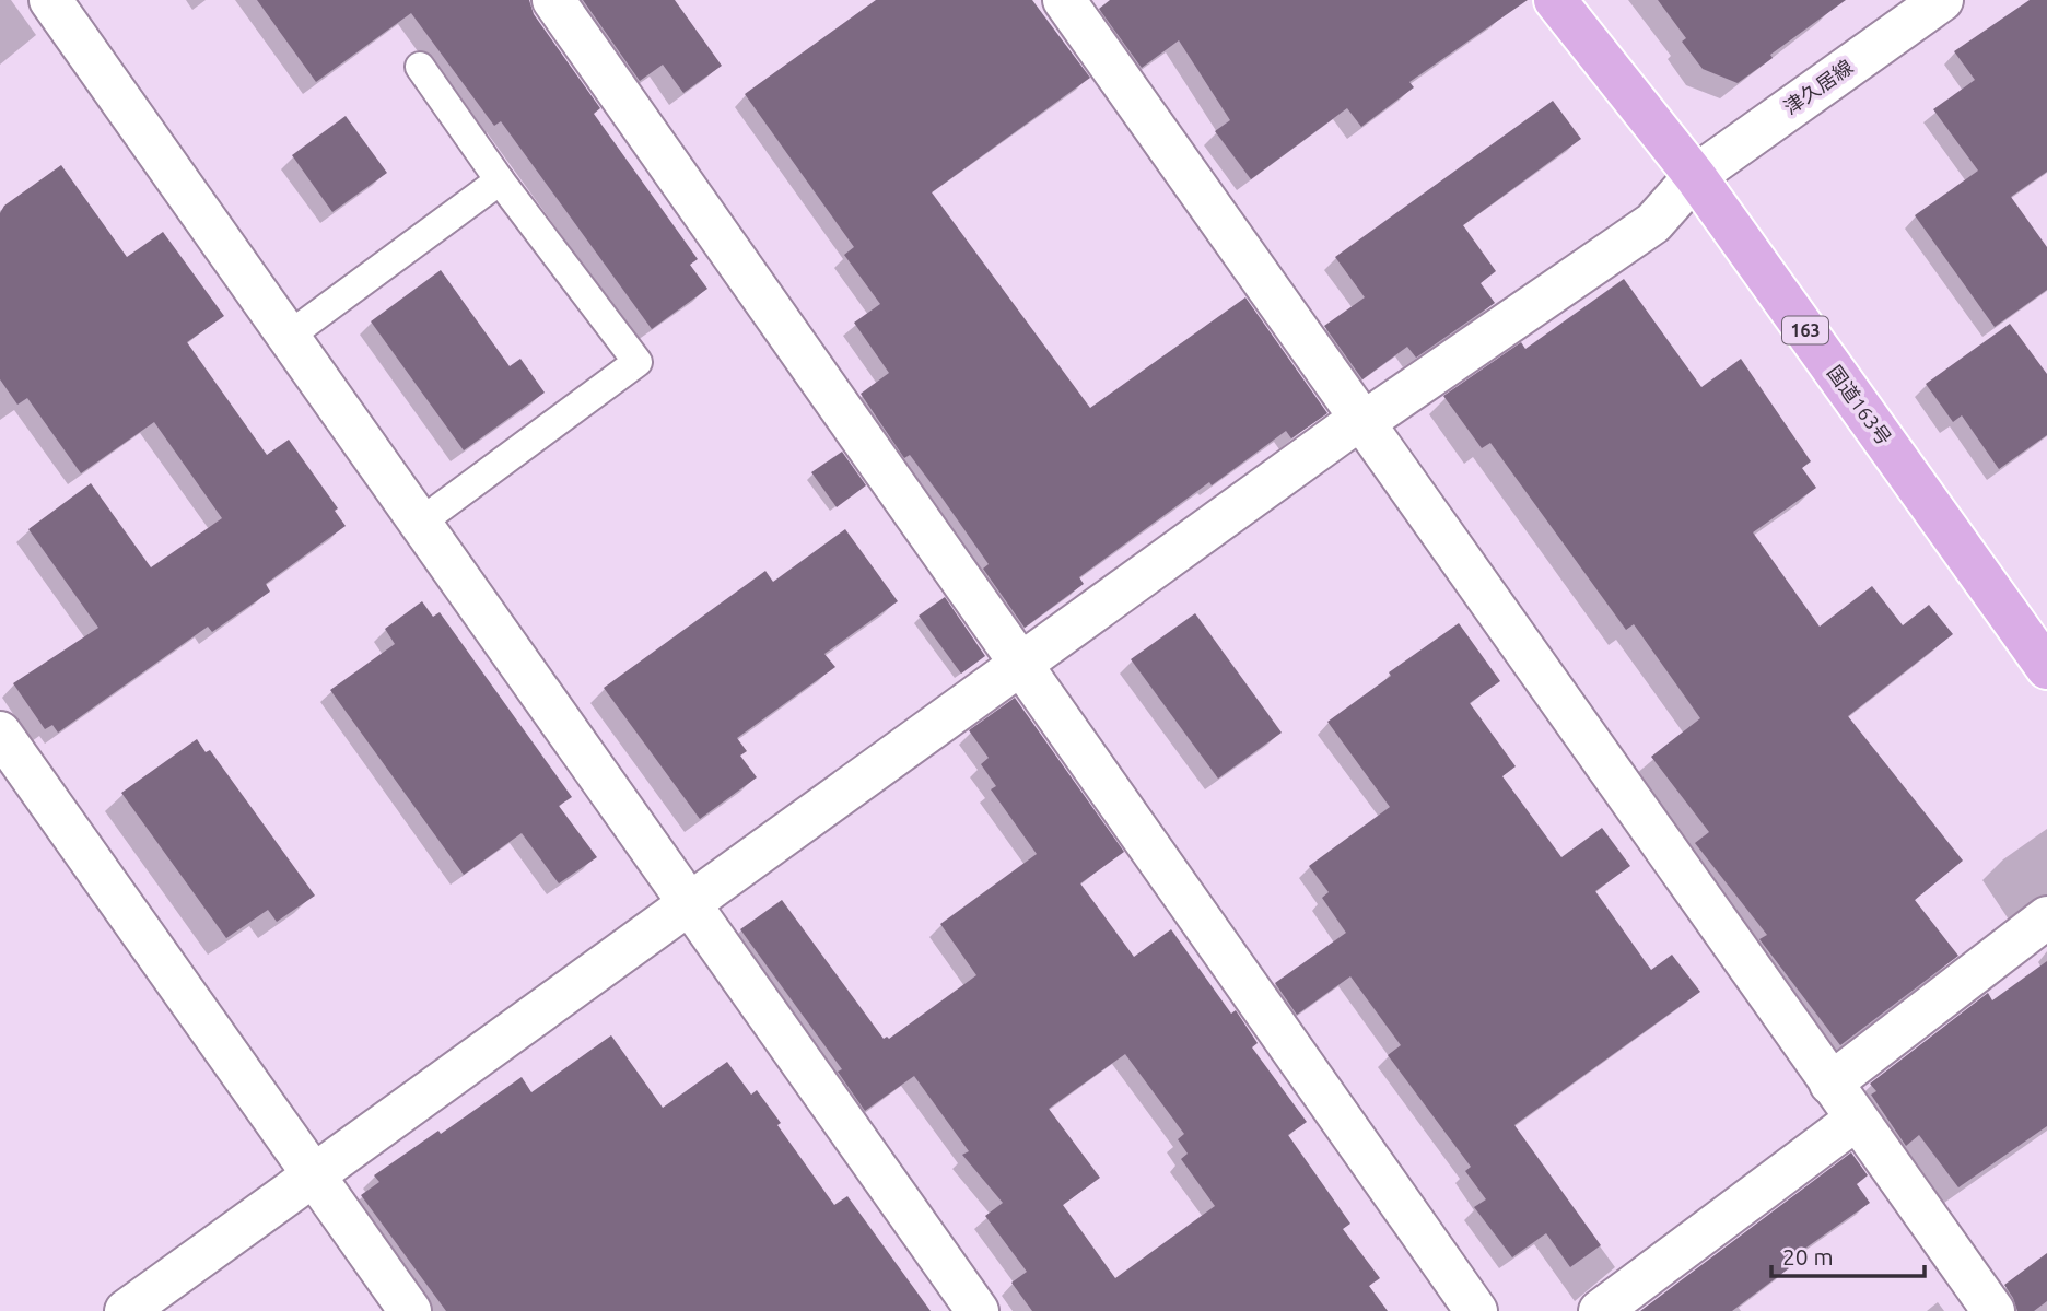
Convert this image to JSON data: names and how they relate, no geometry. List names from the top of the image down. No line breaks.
{"streets":{"highway":["163","国道163号"],"street":["津久居線"]},"crossings":[["津久居線","国道163号"]],"scale_bar":"20 m"}
